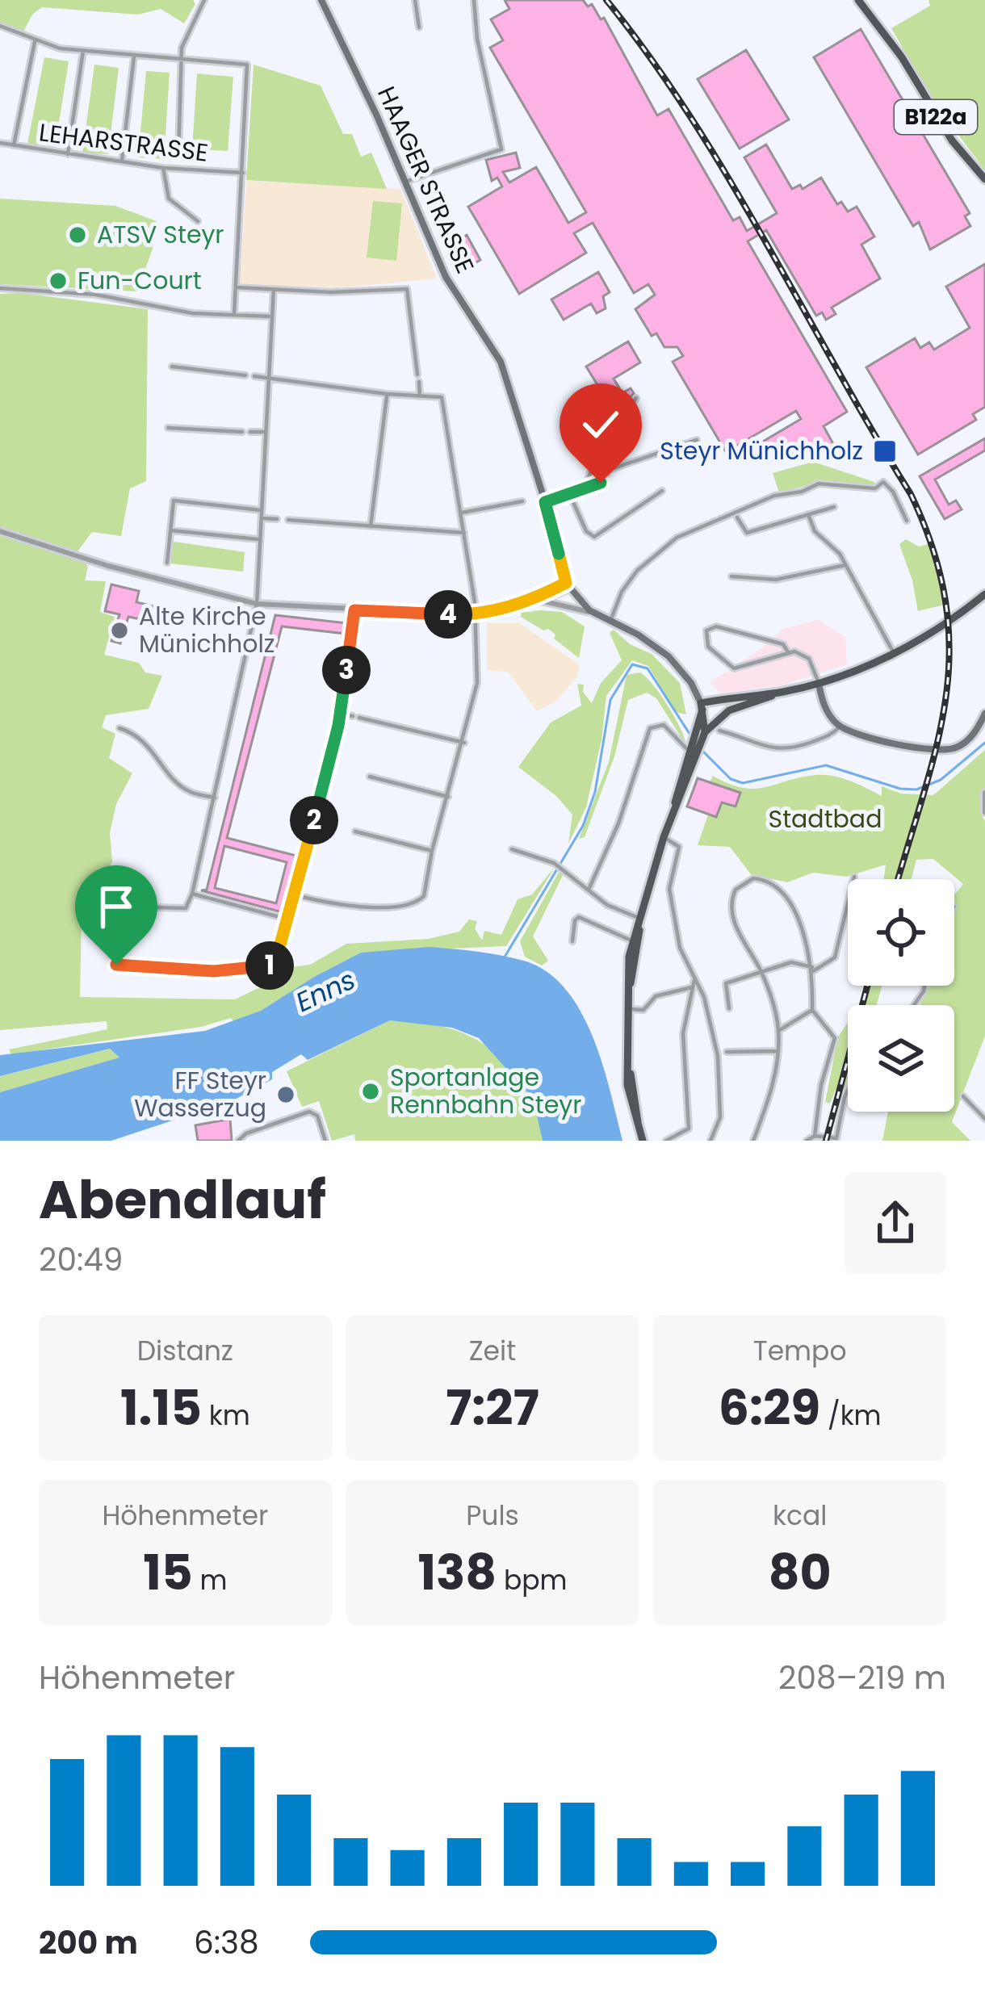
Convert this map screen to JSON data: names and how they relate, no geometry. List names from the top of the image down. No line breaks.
{"streets":{"main road":["B122a","HAAGER STRASSE"],"street":["LEHARSTRASSE"]},"water":["Enns"],"parks":["Stadtbad"],"places":{"other":["ATSV Steyr","Fun-Court","Alte Kirche Münichholz","Sportanlage Rennbahn Steyr","FF Steyr Wasserzug"],"transit":["Steyr Münichholz"]},"page":{"pins":["4","3","2","1"],"heading":["Abendlauf","20:49"],"stats":[["Distanz","1.15 km"],["Zeit","7:27"],["Tempo","6:29 /km"],["Höhenmeter","15 m"],["Puls","138 bpm"],["kcal","80"]],"chart":["Höhenmeter","208–219 m"],"list":[{"name":"200 m","note":"6:38"}]}}
